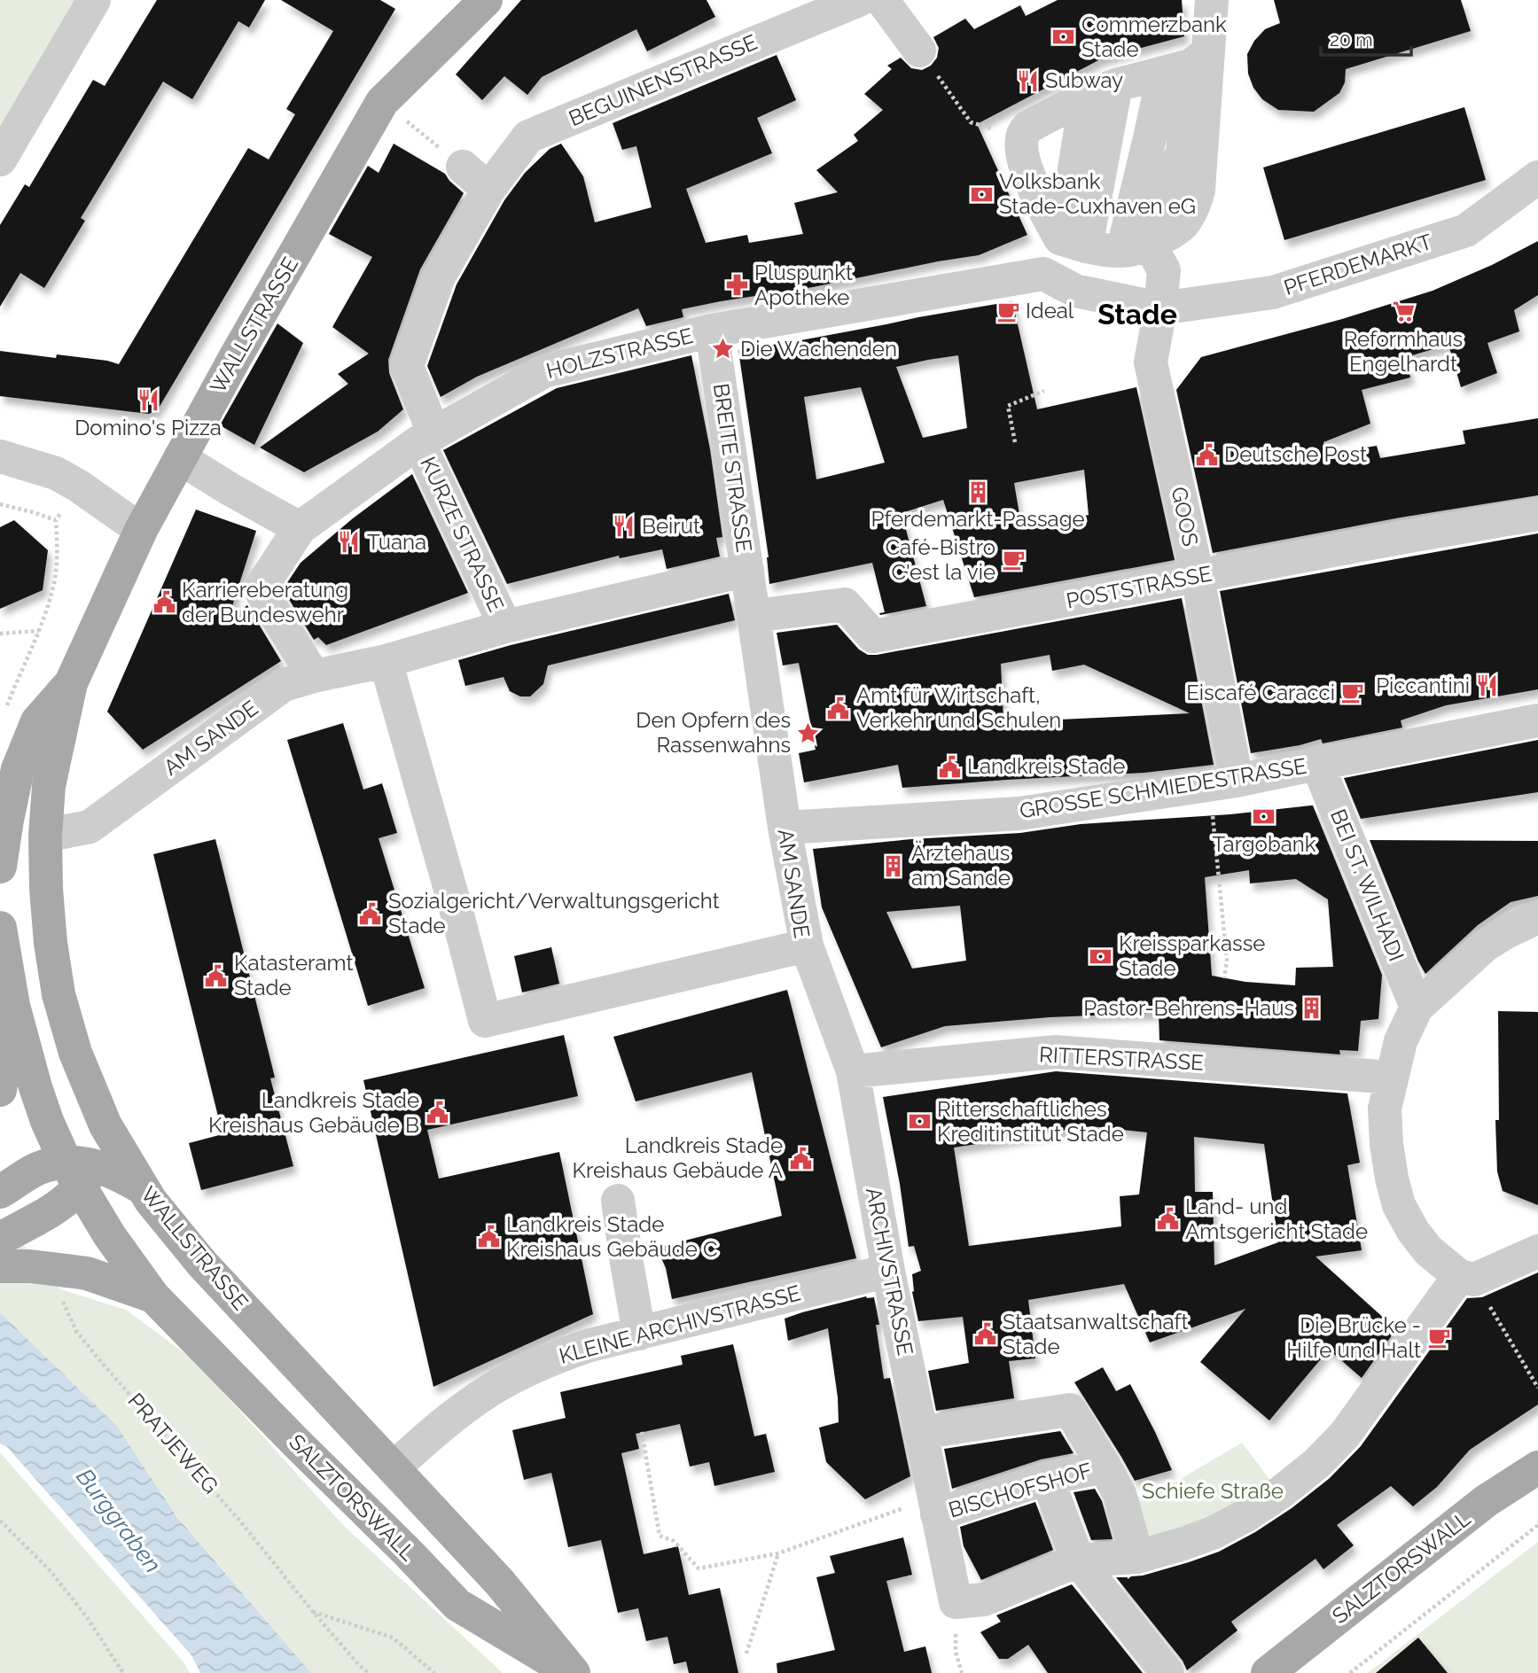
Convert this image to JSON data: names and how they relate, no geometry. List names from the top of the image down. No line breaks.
{"streets":{"main road":["WALLSTRASSE","SALZTORSWALL"],"street":["BEGUINENSTRASSE","PFERDEMARKT","HOLZSTRASSE","BREITE STRASSE","GOOS","KURZE STRASSE","POSTSTRASSE","AM SANDE","GROSSE SCHMIEDESTRASSE","BEI ST. WILHADI","RITTERSTRASSE","ARCHIVSTRASSE","KLEINE ARCHIVSTRASSE","BISCHOFSHOF"],"path":["PRATJEWEG"]},"crossings":[["BEGUINENSTRASSE","HOLZSTRASSE"],["BEGUINENSTRASSE","KURZE STRASSE"],["PFERDEMARKT","HOLZSTRASSE"],["PFERDEMARKT","GOOS"],["WALLSTRASSE","AM SANDE"],["WALLSTRASSE","KLEINE ARCHIVSTRASSE"],["WALLSTRASSE","SALZTORSWALL"],["HOLZSTRASSE","BREITE STRASSE"],["HOLZSTRASSE","KURZE STRASSE"],["HOLZSTRASSE","AM SANDE"],["BREITE STRASSE","AM SANDE"],["GOOS","POSTSTRASSE"],["GOOS","GROSSE SCHMIEDESTRASSE"],["KURZE STRASSE","AM SANDE"],["POSTSTRASSE","AM SANDE"],["AM SANDE","GROSSE SCHMIEDESTRASSE"],["AM SANDE","ARCHIVSTRASSE"],["GROSSE SCHMIEDESTRASSE","BEI ST. WILHADI"],["RITTERSTRASSE","ARCHIVSTRASSE"],["ARCHIVSTRASSE","KLEINE ARCHIVSTRASSE"],["ARCHIVSTRASSE","BISCHOFSHOF"]],"districts":["Stade"],"water":["Burggraben"],"parks":["Schiefe Straße"],"places":{"bank":["Commerzbank Stade","Volksbank Stade-Cuxhaven eG","Targobank","Kreissparkasse Stade","Ritterschaftliches Kreditinstitut Stade"],"restaurant":["Subway","Domino's Pizza","Beirut","Tuana","Piccantini"],"pharmacy":["Pluspunkt Apotheke"],"cafe":["Ideal","Café-Bistro C'est la vie","Eiscafé Caracci","Die Brücke - Hilfe und Halt"],"supermarket":["Reformhaus Engelhardt"],"place":["Die Wachenden","Den Opfern des Rassenwahns"],"public building":["Deutsche Post","Karriereberatung der Bundeswehr","Amt für Wirtschaft, Verkehr und Schulen","Landkreis Stade","Sozialgericht/Verwaltungsgericht Stade","Katasteramt Stade","Landkreis Stade Kreishaus Gebäude B","Landkreis Stade Kreishaus Gebäude A","Land- und Amtsgericht Stade","Landkreis Stade Kreishaus Gebäude C","Staatsanwaltschaft Stade"],"building":["Pferdemarkt-Passage","Ärztehaus am Sande","Pastor-Behrens-Haus"]},"scale_bar":"20 m"}
